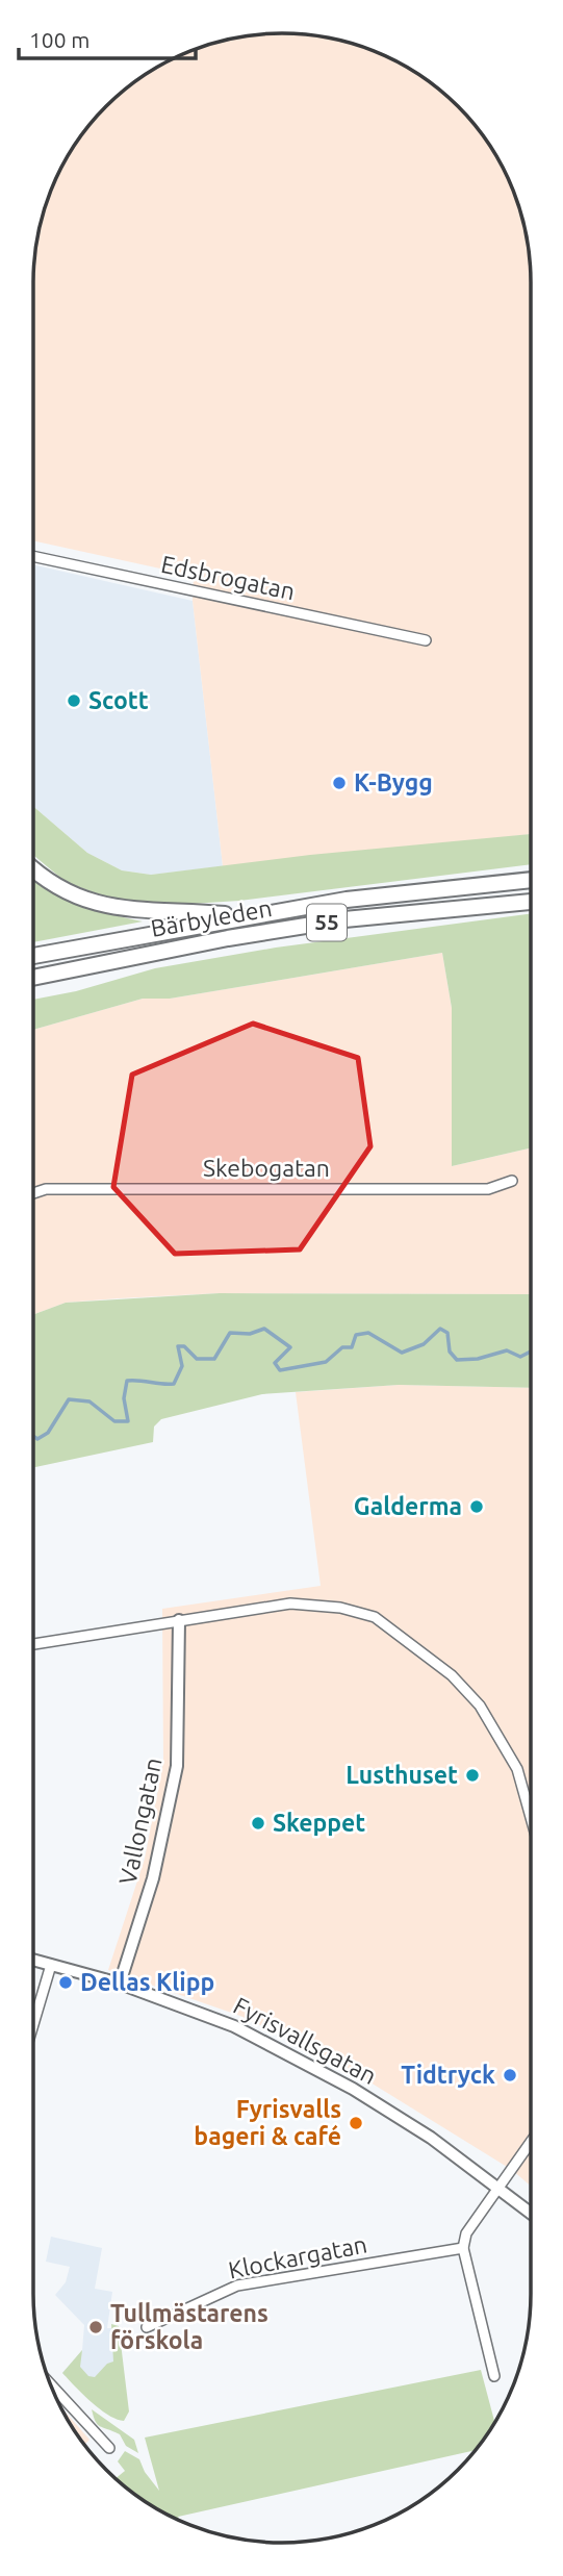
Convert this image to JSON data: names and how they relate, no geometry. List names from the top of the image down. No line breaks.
{"streets":{"main road":["Bärbyleden","55"],"street":["Edsbrogatan","Skebogatan","Vallongatan","Fyrisvallsgatan","Klockargatan"]},"crossings":[["Vallongatan","Fyrisvallsgatan"]],"places":["Scott","K-Bygg","Galderma","Lusthuset","Skeppet","Dellas Klipp","Tidtryck","Fyrisvalls bageri & café","Tullmästarens förskola"],"scale_bar":"100 m"}
